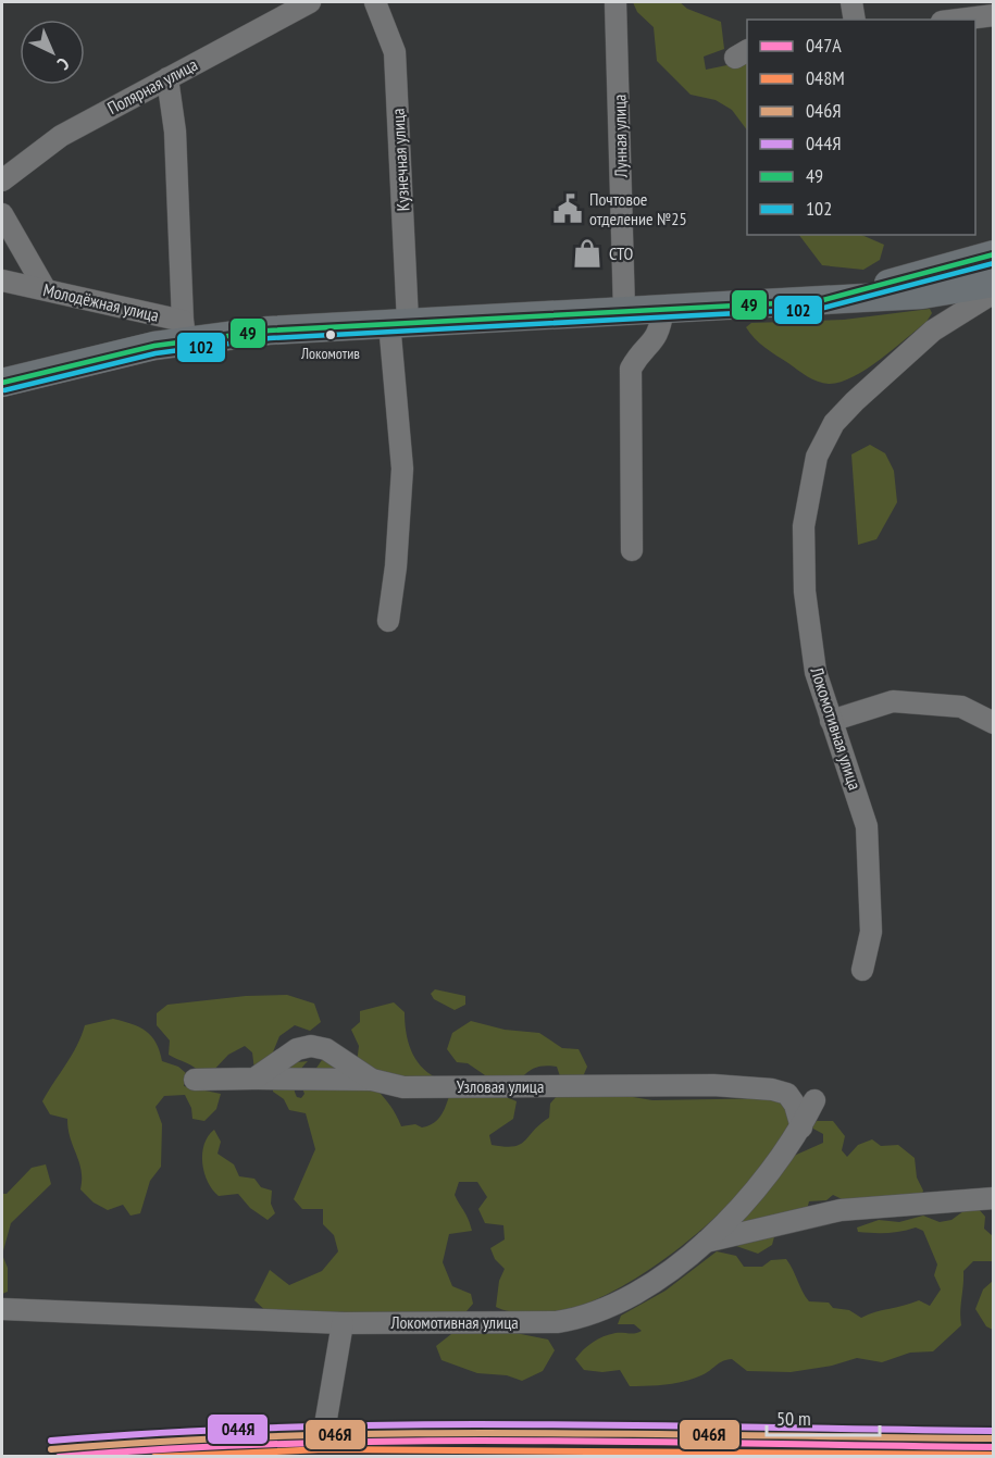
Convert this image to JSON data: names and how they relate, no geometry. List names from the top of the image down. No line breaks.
{"streets":{"street":["Полярная улица","Лунная улица","Кузнечная улица","Молодёжная улица","Локомотивная улица","Узловая улица"]},"crossings":[["Локомотивная улица","Узловая улица"]],"places":{"public building":["Почтовое отделение №25"],"shop":["СТО"],"other":["Локомотив"]},"lines":["transit line 49","transit line 102","transit line 044Я","transit line 046Я","transit line 047А","transit line 048М"],"legend":["047А","048М","046Я","044Я","49","102"],"scale_bar":"50 m","north":"bottom right"}
